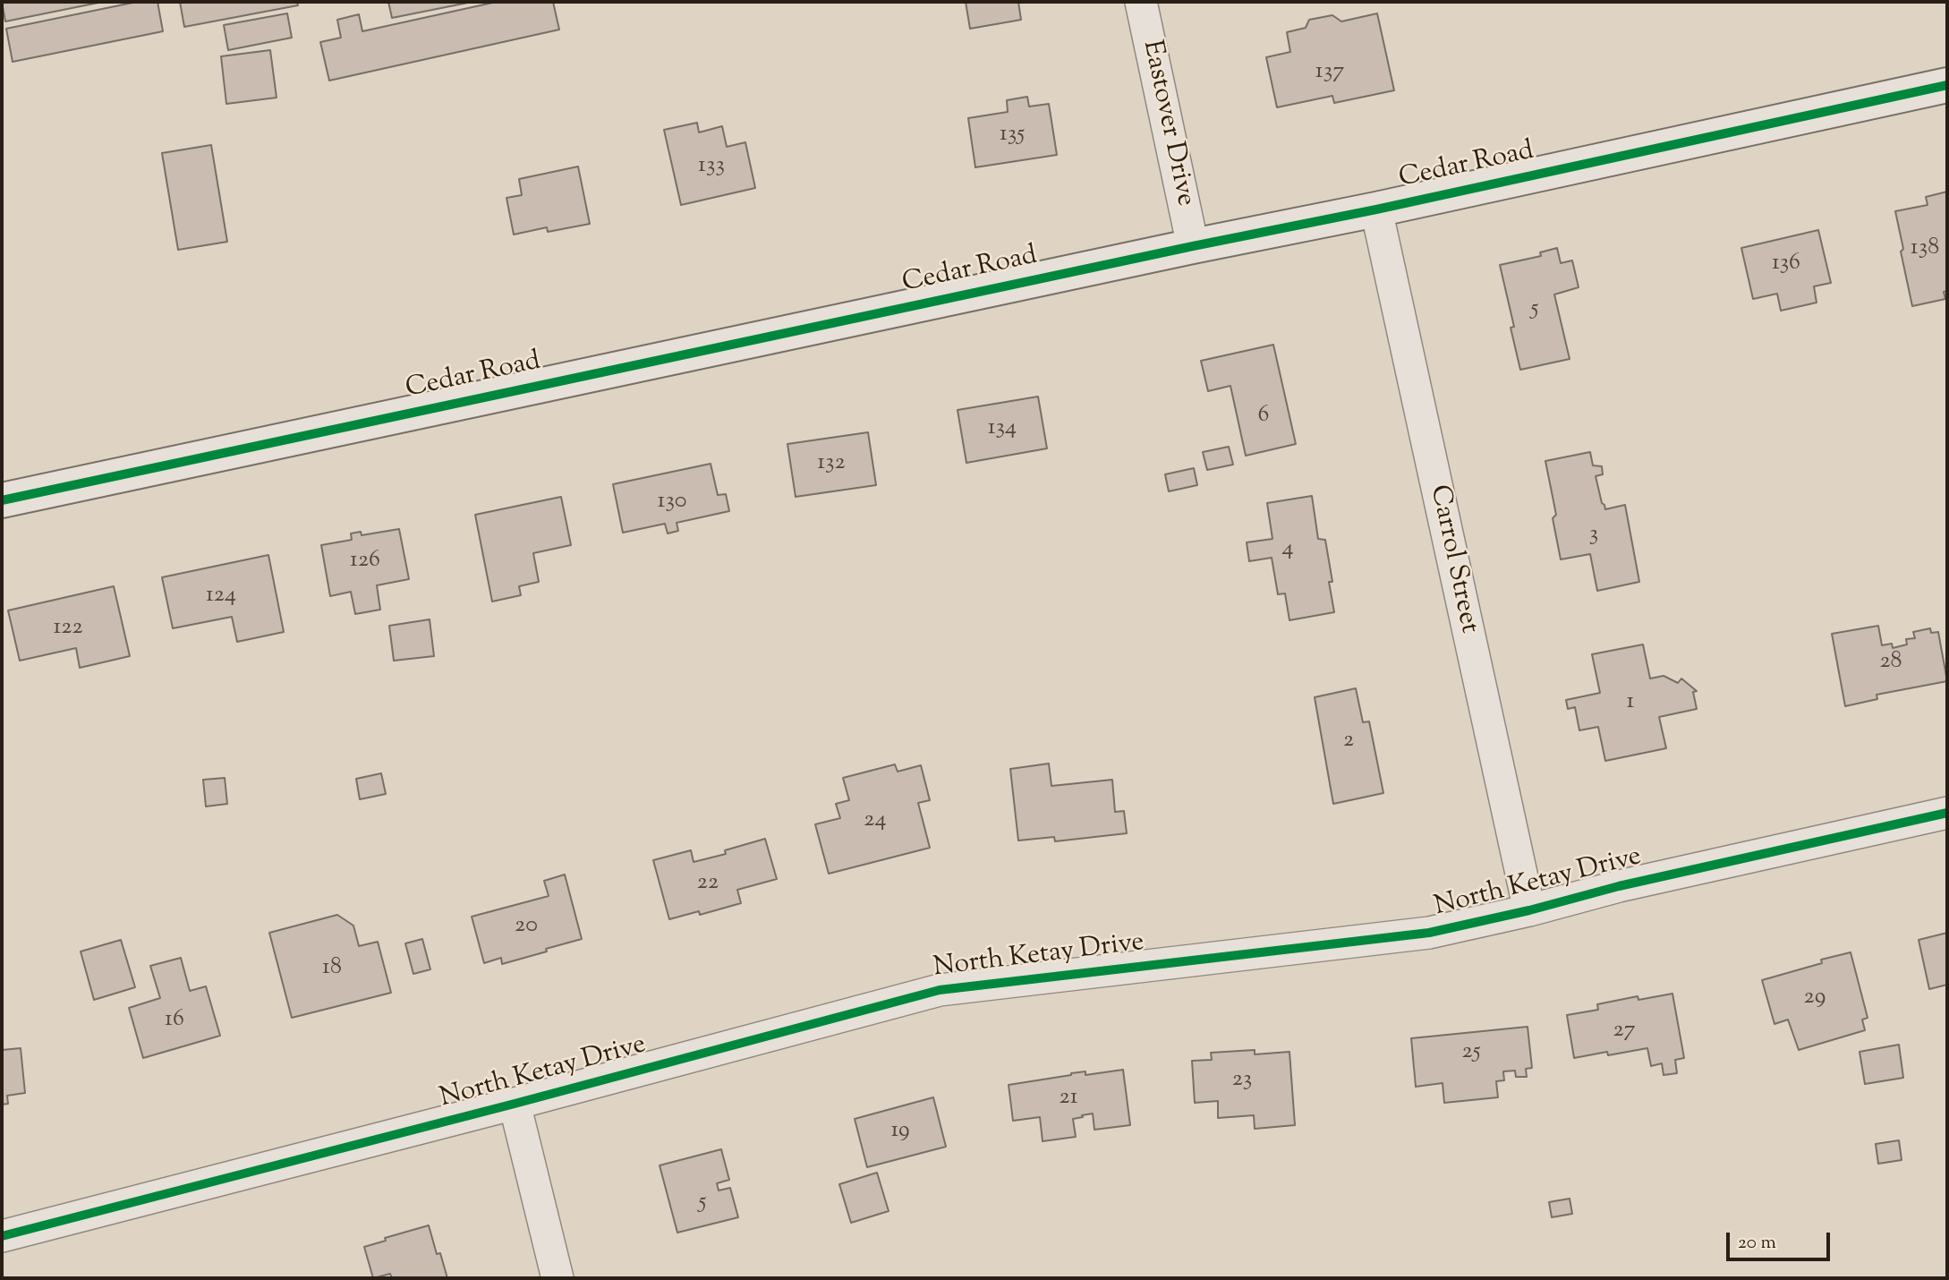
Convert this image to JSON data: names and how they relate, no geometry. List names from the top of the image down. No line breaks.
{"streets":{"street":["Eastover Drive","Cedar Road","Carrol Street","North Ketay Drive"]},"crossings":[["Eastover Drive","Cedar Road"],["Cedar Road","Carrol Street"],["Carrol Street","North Ketay Drive"]],"house_numbers":["137","135","133","138","136","5","6","134","132","130","3","4","126","124","122","28","1","2","24","22","20","18","29","16","27","25","23","21","19","5"],"scale_bar":"20 m"}
